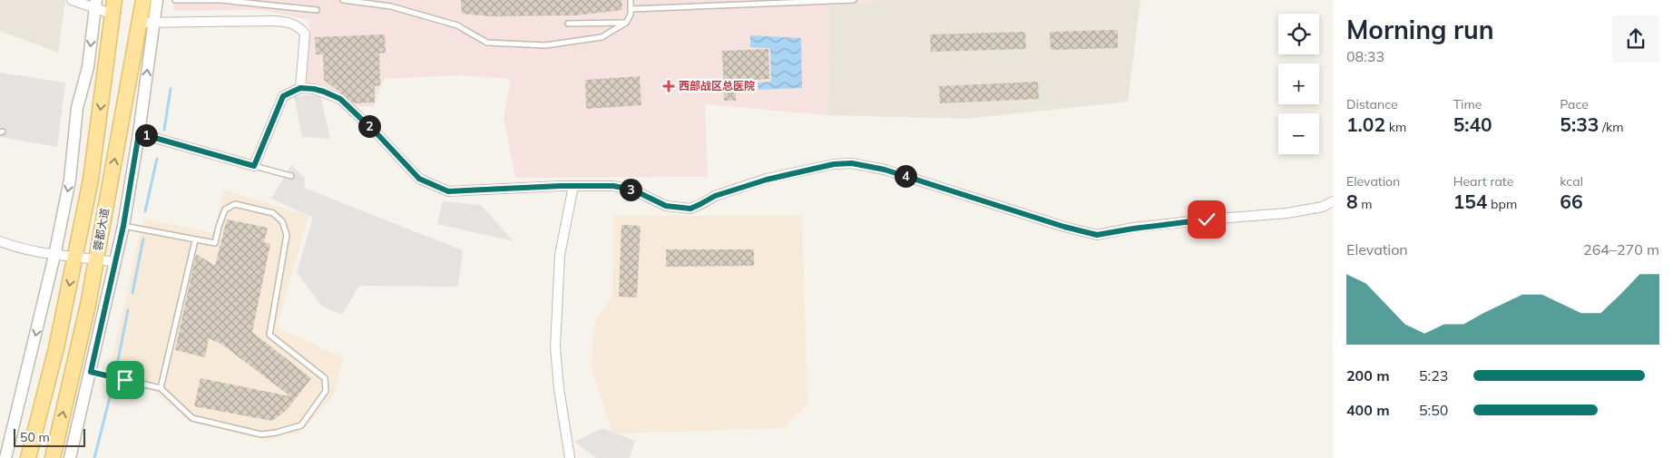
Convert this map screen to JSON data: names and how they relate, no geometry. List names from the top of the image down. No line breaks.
{"streets":{"main road":["蓉都大道"]},"places":{"health":["西部战区总医院"]},"scale_bar":"50 m","page":{"heading":["Morning run","08:33"],"map_buttons":["+","−"],"stats":[["Distance","1.02 km"],["Time","5:40"],["Pace","5:33 /km"],["Elevation","8 m"],["Heart rate","154 bpm"],["kcal","66"]],"pins":["2","1","4","3"],"chart":["Elevation","264–270 m"],"list":[{"name":"200 m","note":"5:23"},{"name":"400 m","note":"5:50"}],"scale":"50 m"}}
